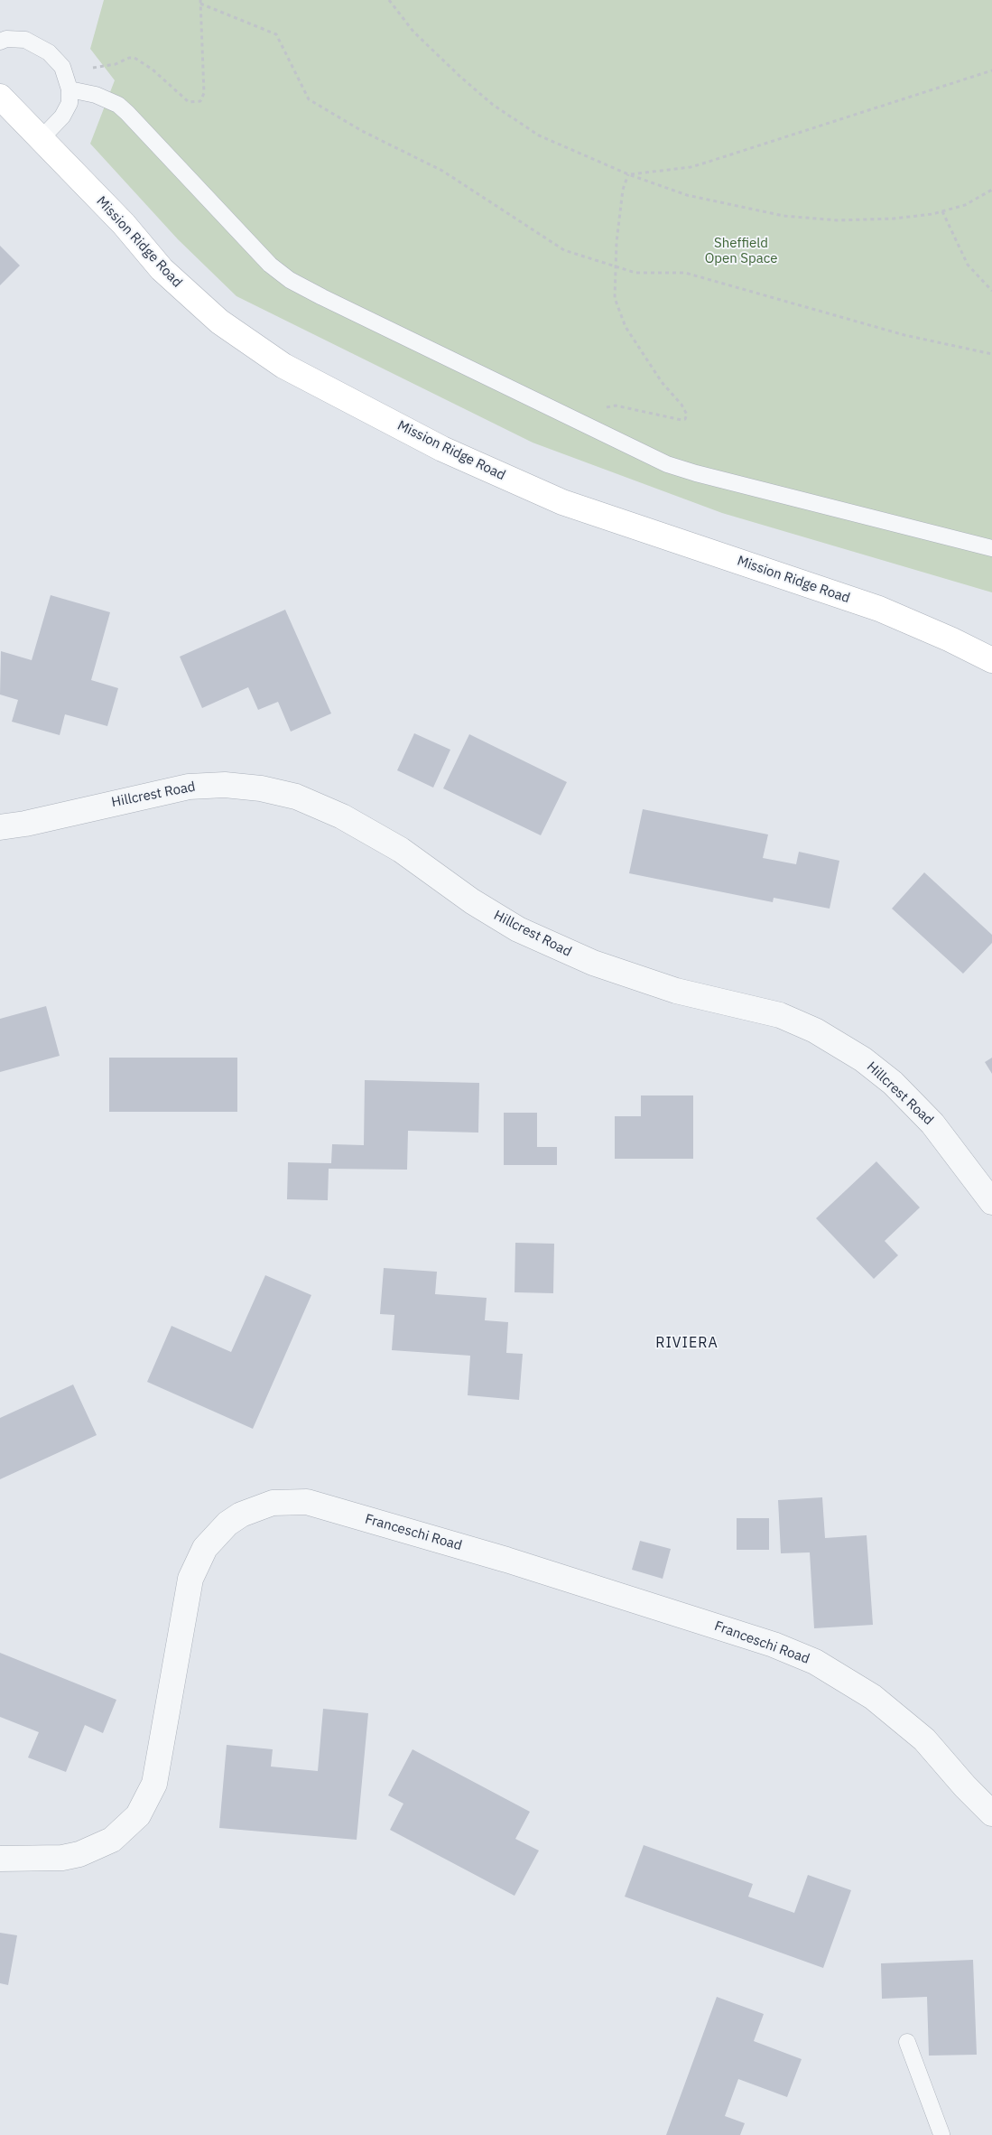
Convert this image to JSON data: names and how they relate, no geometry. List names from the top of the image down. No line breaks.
{"streets":{"main road":["Mission Ridge Road"],"street":["Hillcrest Road","Franceschi Road"]},"districts":["RIVIERA"],"parks":["Sheffield Open Space"]}
